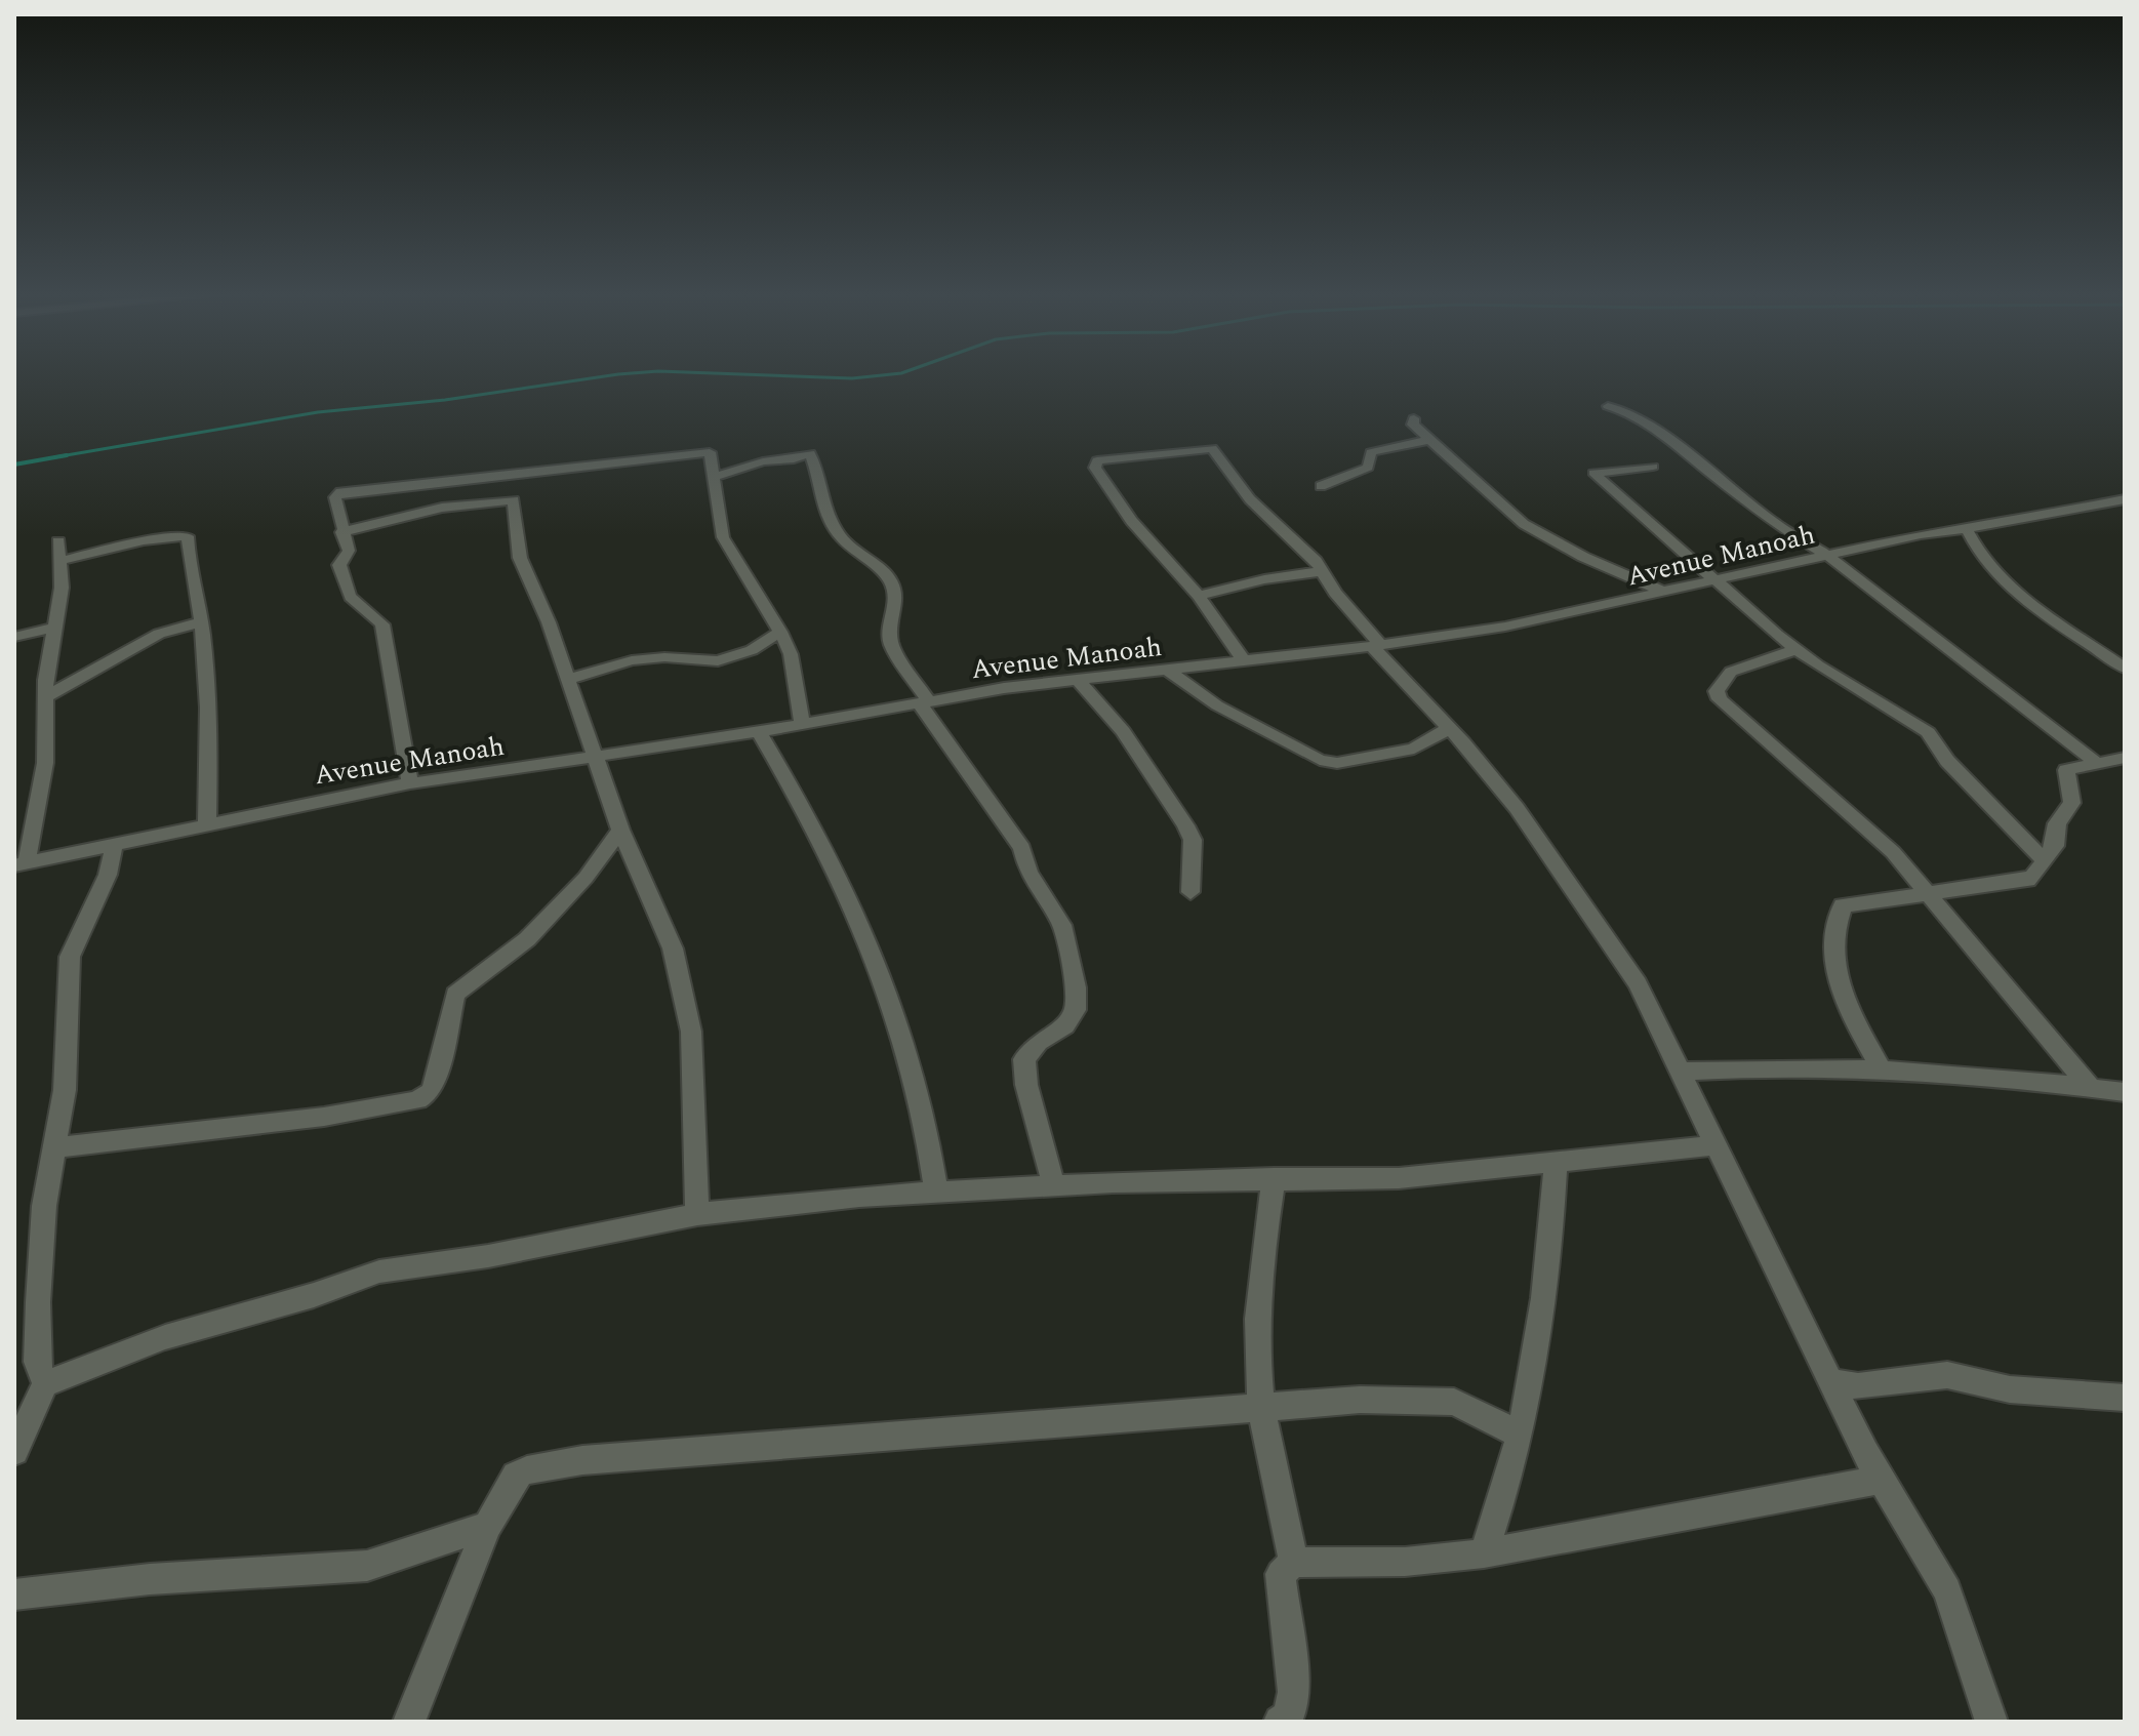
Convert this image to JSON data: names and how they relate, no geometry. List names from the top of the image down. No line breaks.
{"streets":{"street":["Avenue Manoah"]}}
